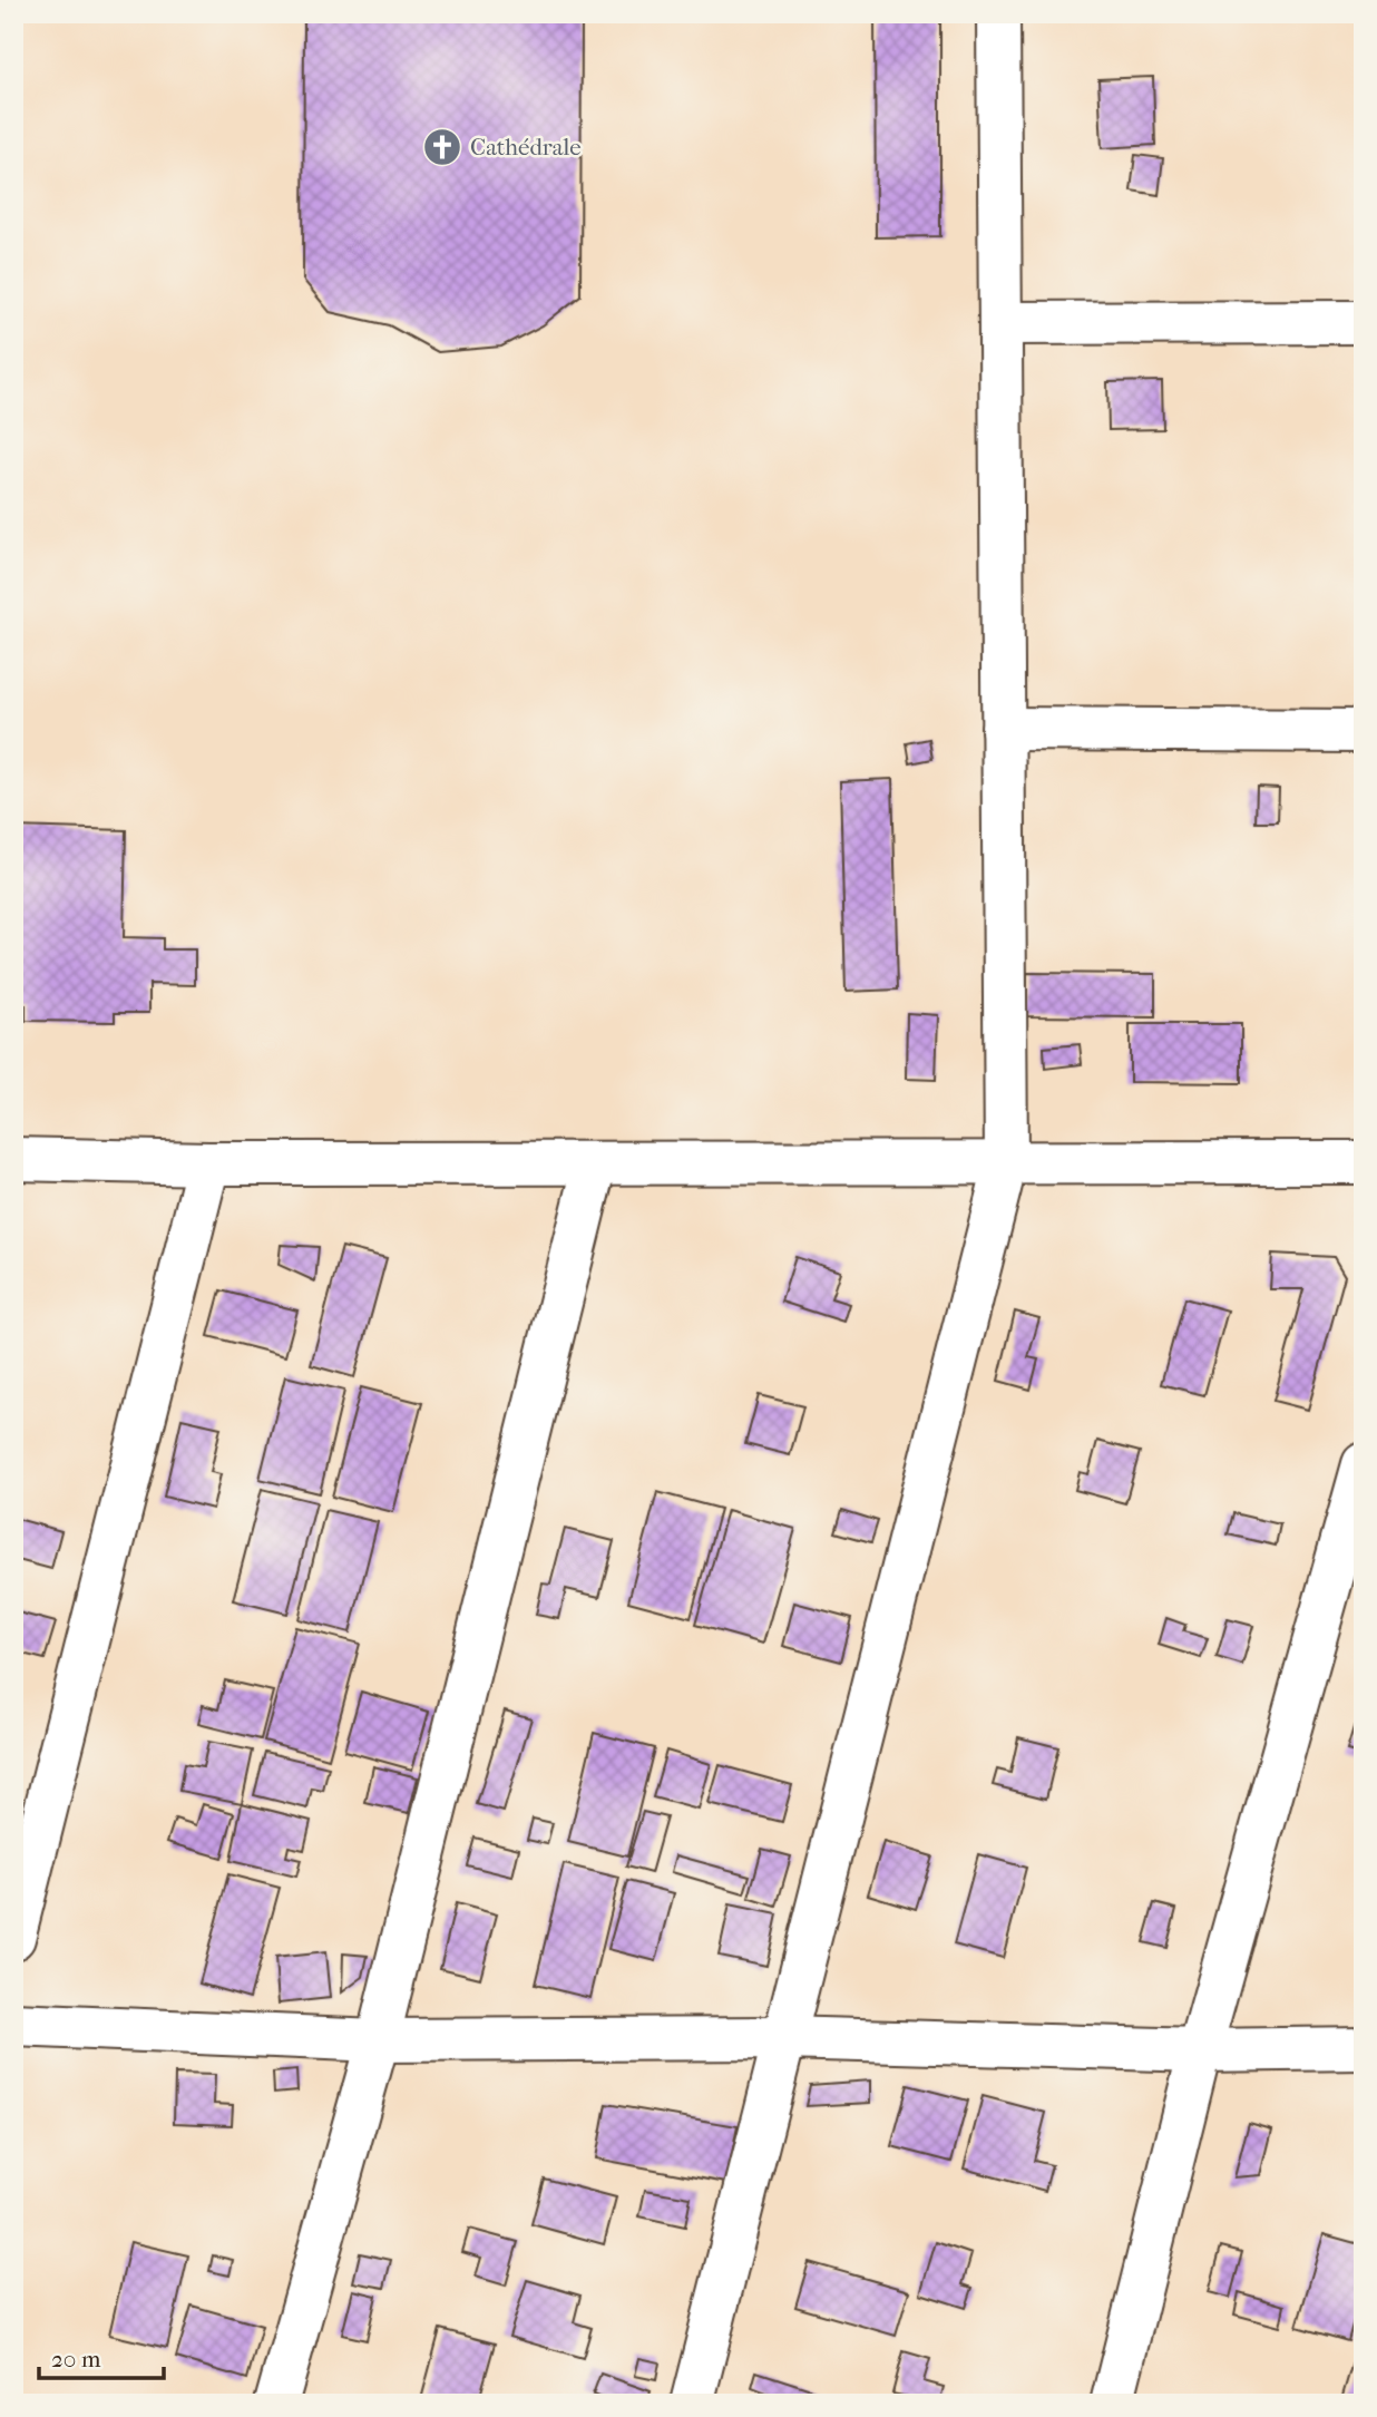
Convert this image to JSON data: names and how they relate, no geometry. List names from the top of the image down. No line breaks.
{"places":{"church":["Cathédrale"]},"scale_bar":"20 m"}
